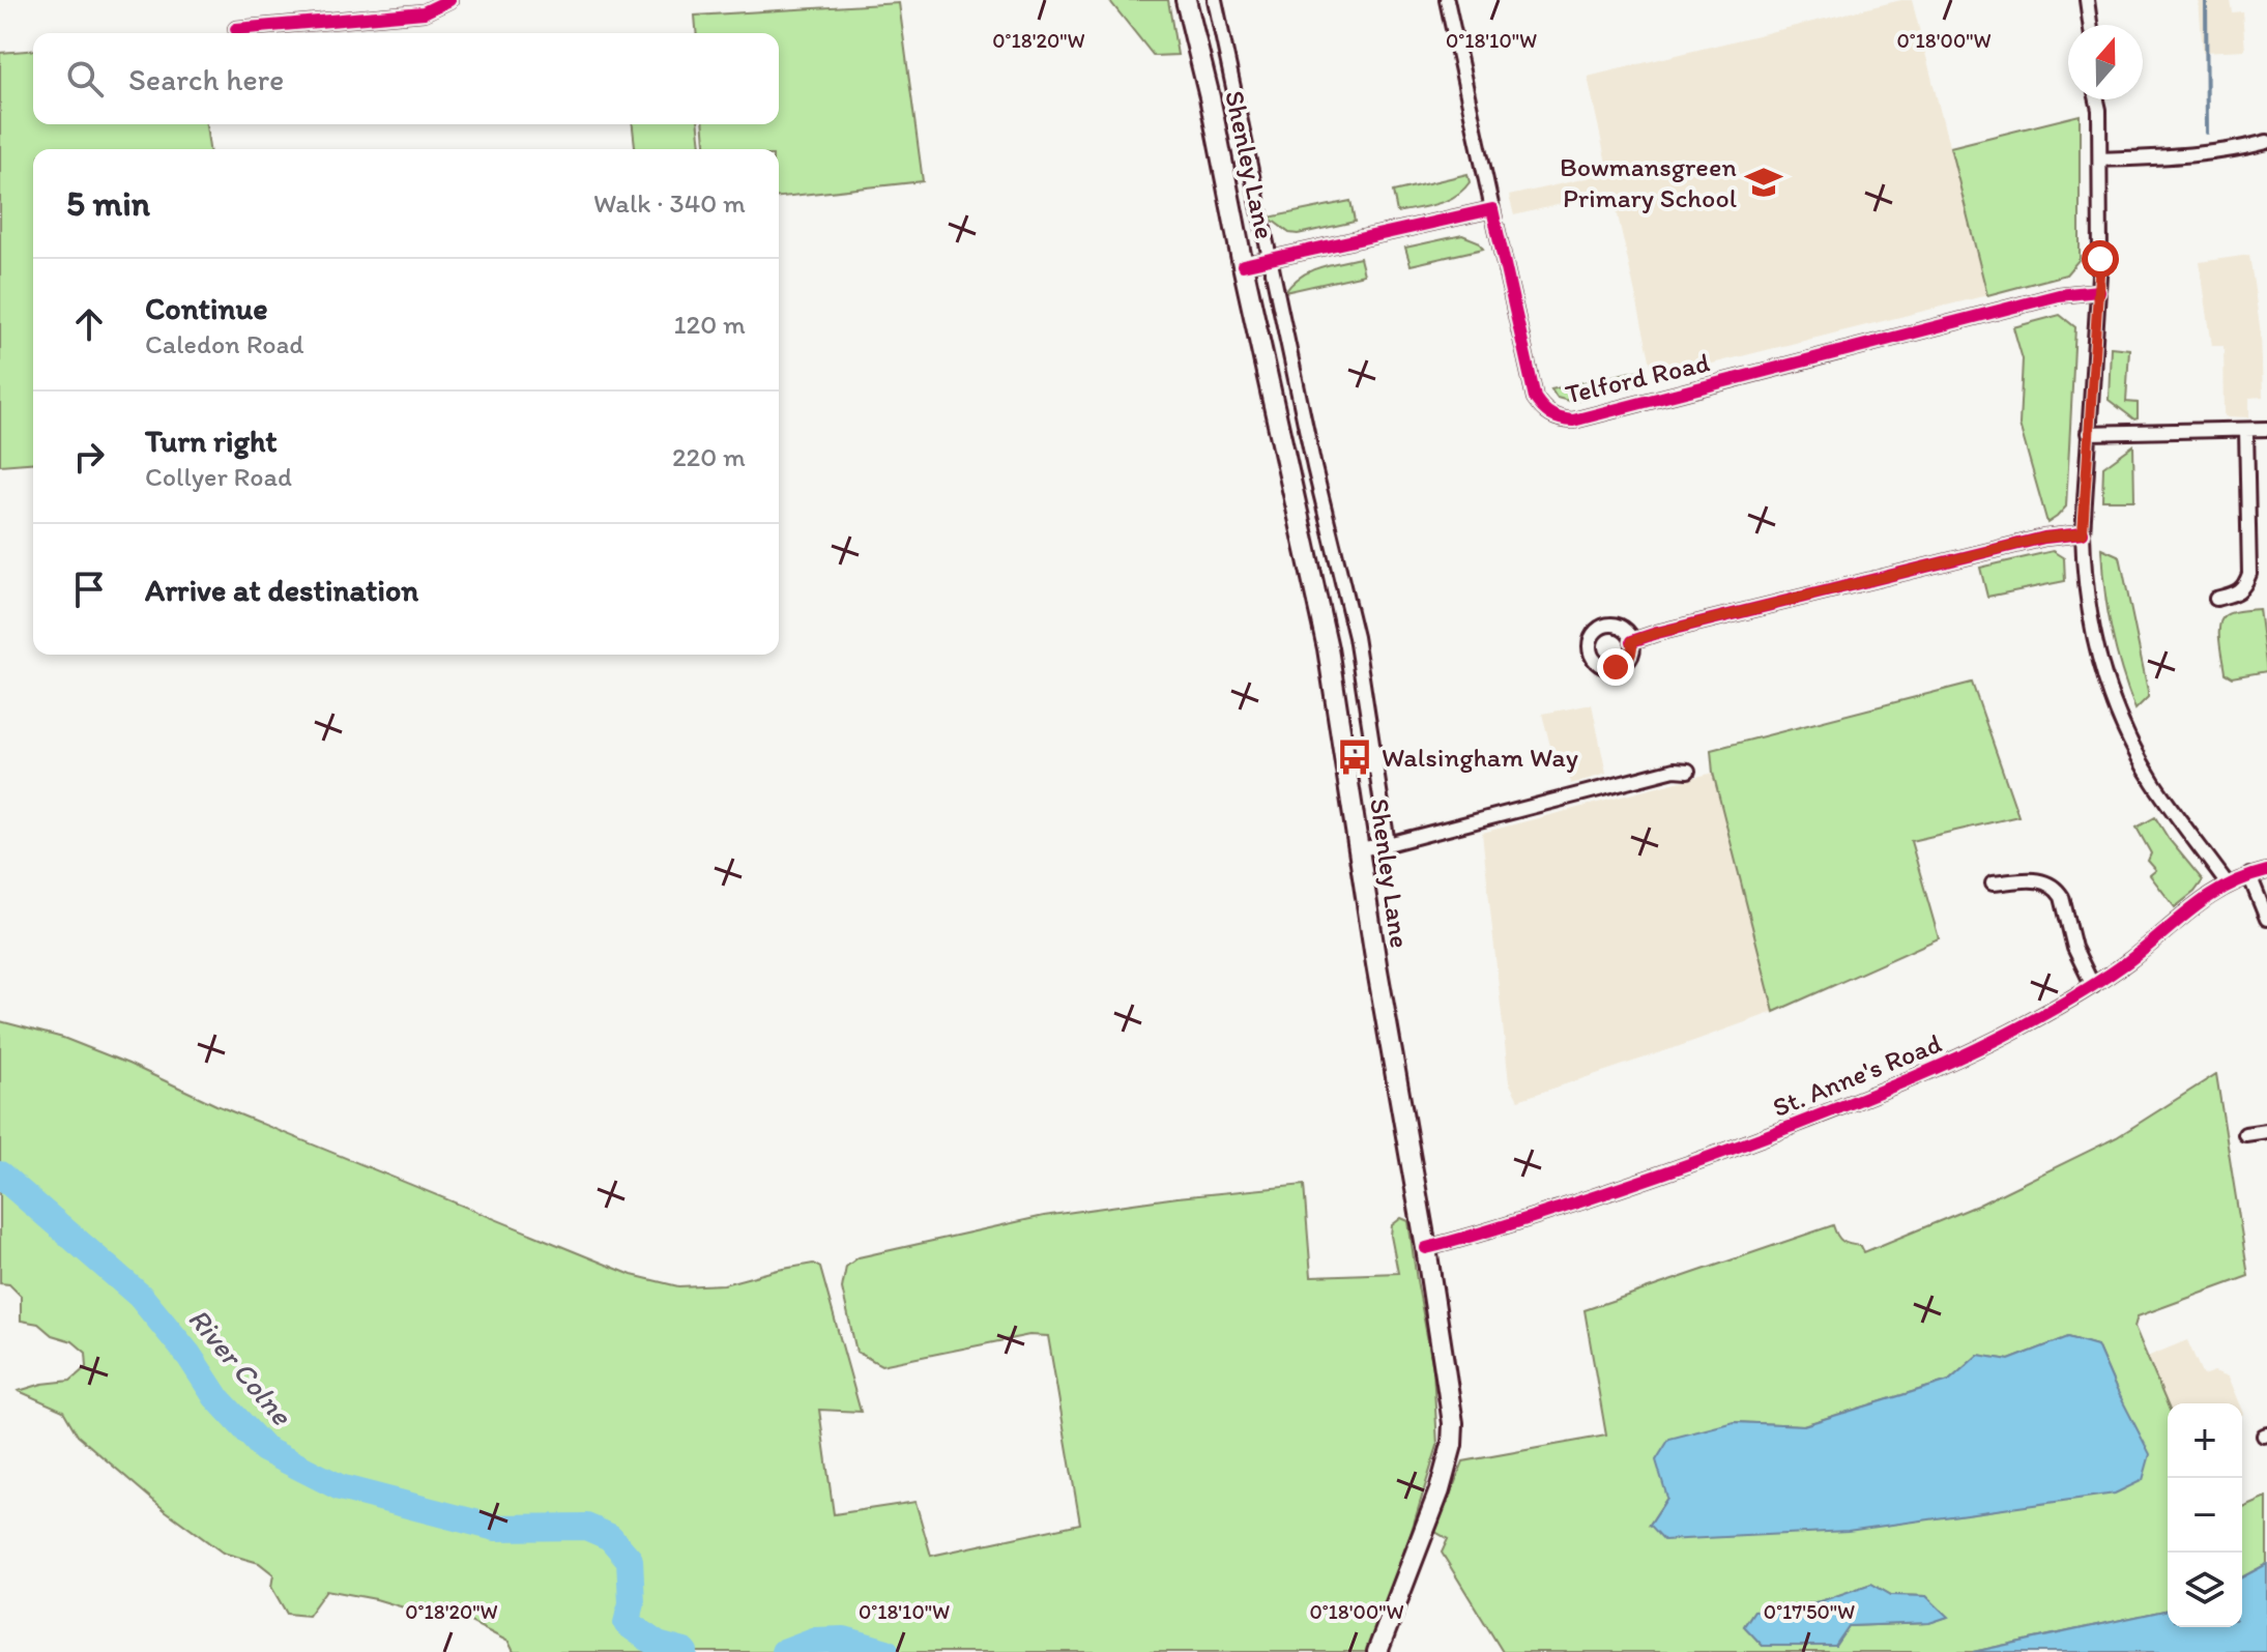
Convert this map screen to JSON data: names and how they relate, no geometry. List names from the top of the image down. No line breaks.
{"streets":{"main road":["Shenley Lane"],"street":["Telford Road","St. Anne's Road"]},"crossings":[["Shenley Lane","St. Anne's Road"]],"water":["River Colne"],"places":{"school or university":["Bowmansgreen Primary School"],"bus stop":["Walsingham Way"]},"north":"top","page":{"search":"Search here","heading":["5 min","Walk · 340 m"],"list":[["Continue","Caledon Road","120 m"],["Turn right","Collyer Road","220 m"],"Arrive at destination"],"map_buttons":["+","−"]},"coordinates":["0°18'20\"W","0°18'10\"W","0°18'00\"W","0°17'50\"W"]}
